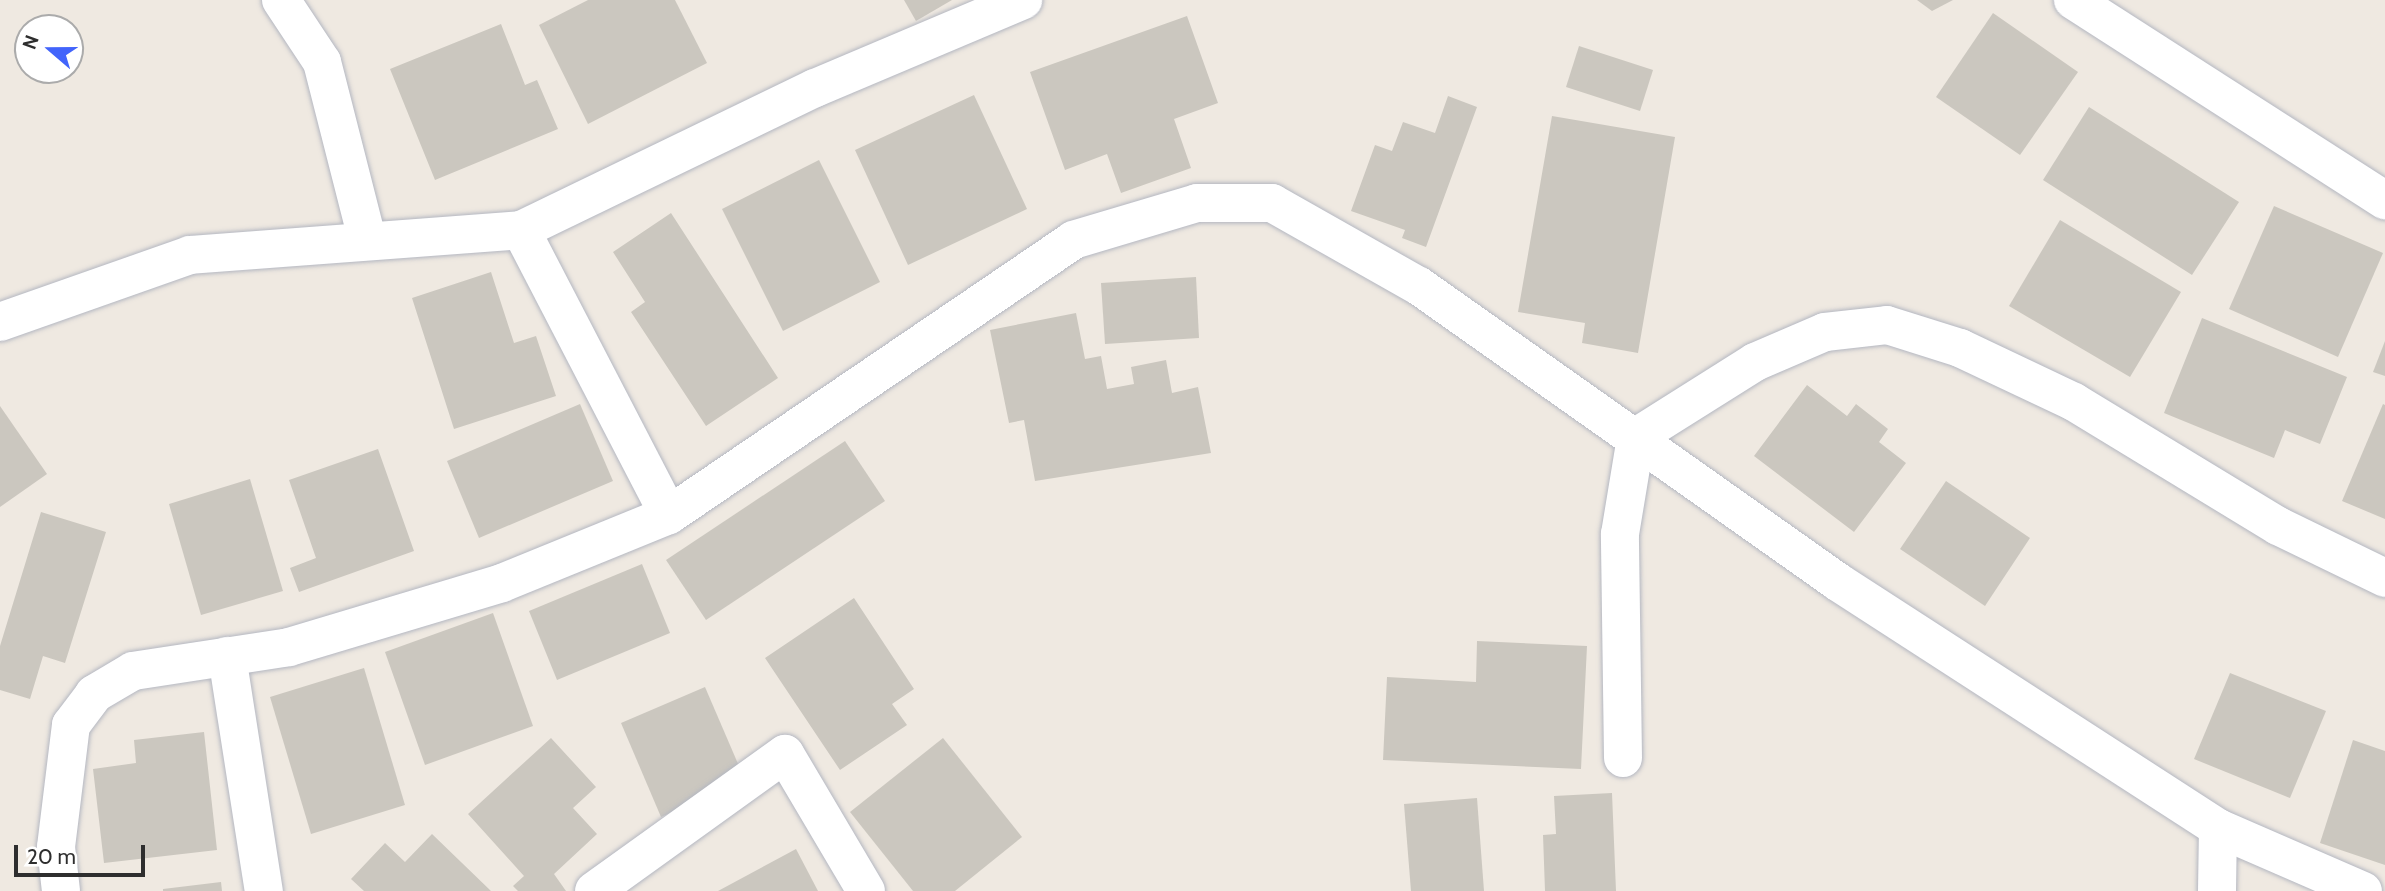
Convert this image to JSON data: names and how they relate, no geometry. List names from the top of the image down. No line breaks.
{"scale_bar":"20 m","north":"left"}
